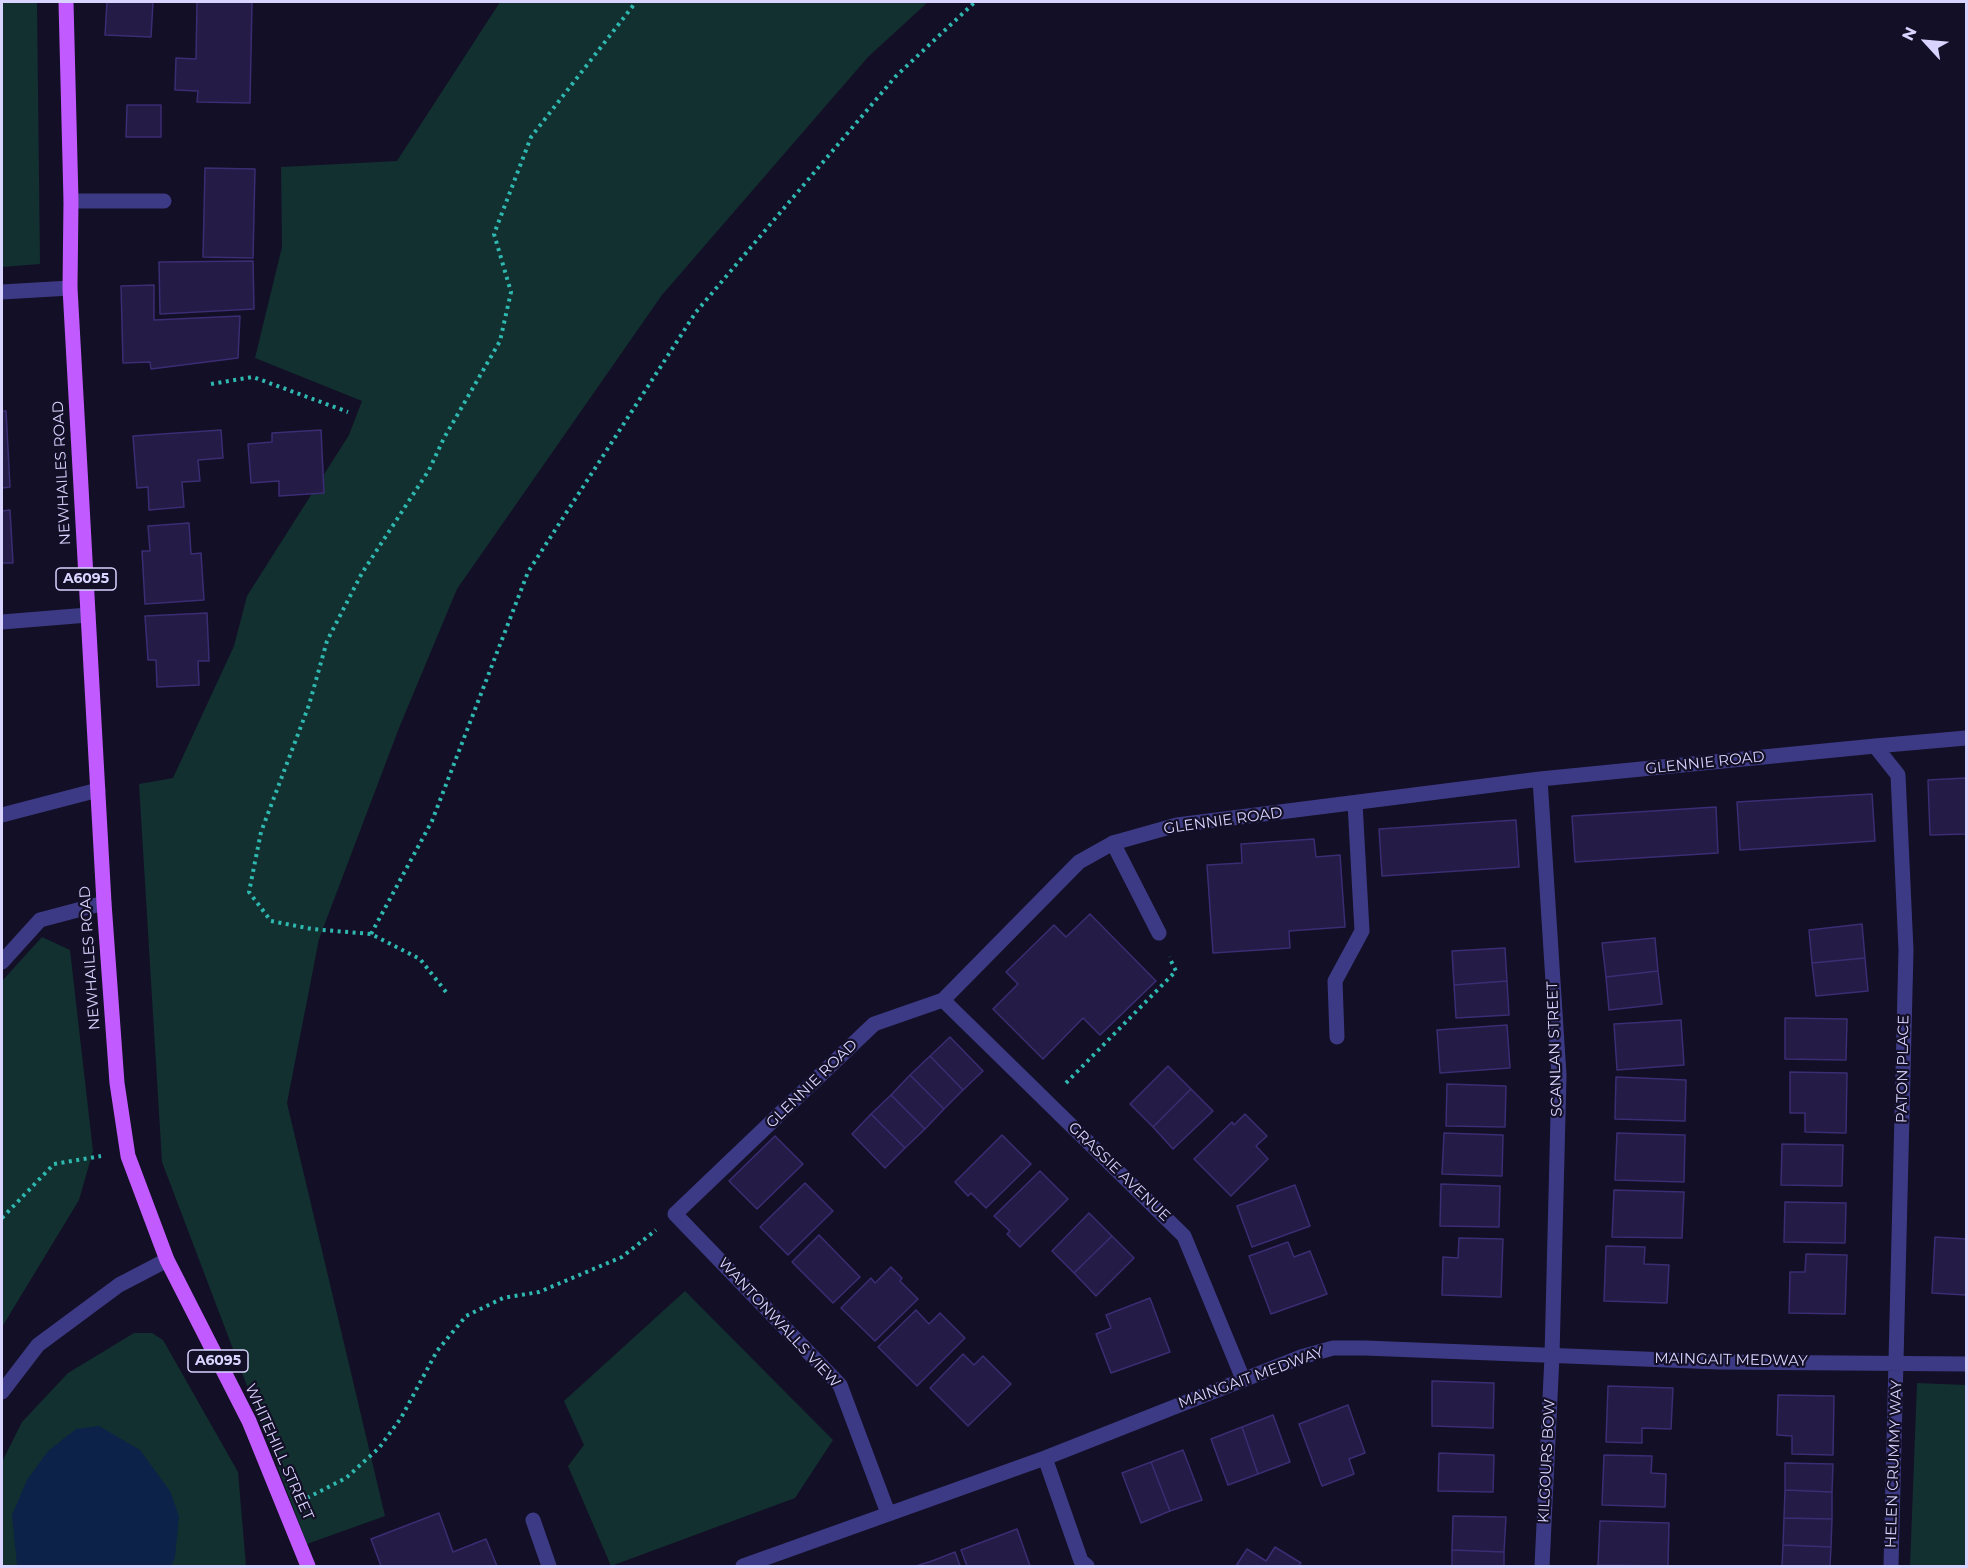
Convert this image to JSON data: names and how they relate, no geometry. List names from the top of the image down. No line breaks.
{"streets":{"main road":["NEWHAILES ROAD","A6095","WHITEHILL STREET"],"street":["GLENNIE ROAD","SCANLAN STREET","PATON PLACE","GRASSIE AVENUE","WANTONWALLS VIEW","MAINGAIT MEDWAY","KILGOURS BOW","HELEN CRUMMY WAY"]},"crossings":[["NEWHAILES ROAD","WHITEHILL STREET"],["GLENNIE ROAD","SCANLAN STREET"],["GLENNIE ROAD","PATON PLACE"],["GLENNIE ROAD","GRASSIE AVENUE"],["GLENNIE ROAD","WANTONWALLS VIEW"],["SCANLAN STREET","MAINGAIT MEDWAY"],["SCANLAN STREET","KILGOURS BOW"],["PATON PLACE","MAINGAIT MEDWAY"],["PATON PLACE","HELEN CRUMMY WAY"],["GRASSIE AVENUE","MAINGAIT MEDWAY"],["WANTONWALLS VIEW","MAINGAIT MEDWAY"],["MAINGAIT MEDWAY","KILGOURS BOW"],["MAINGAIT MEDWAY","HELEN CRUMMY WAY"]],"north":"top left"}
